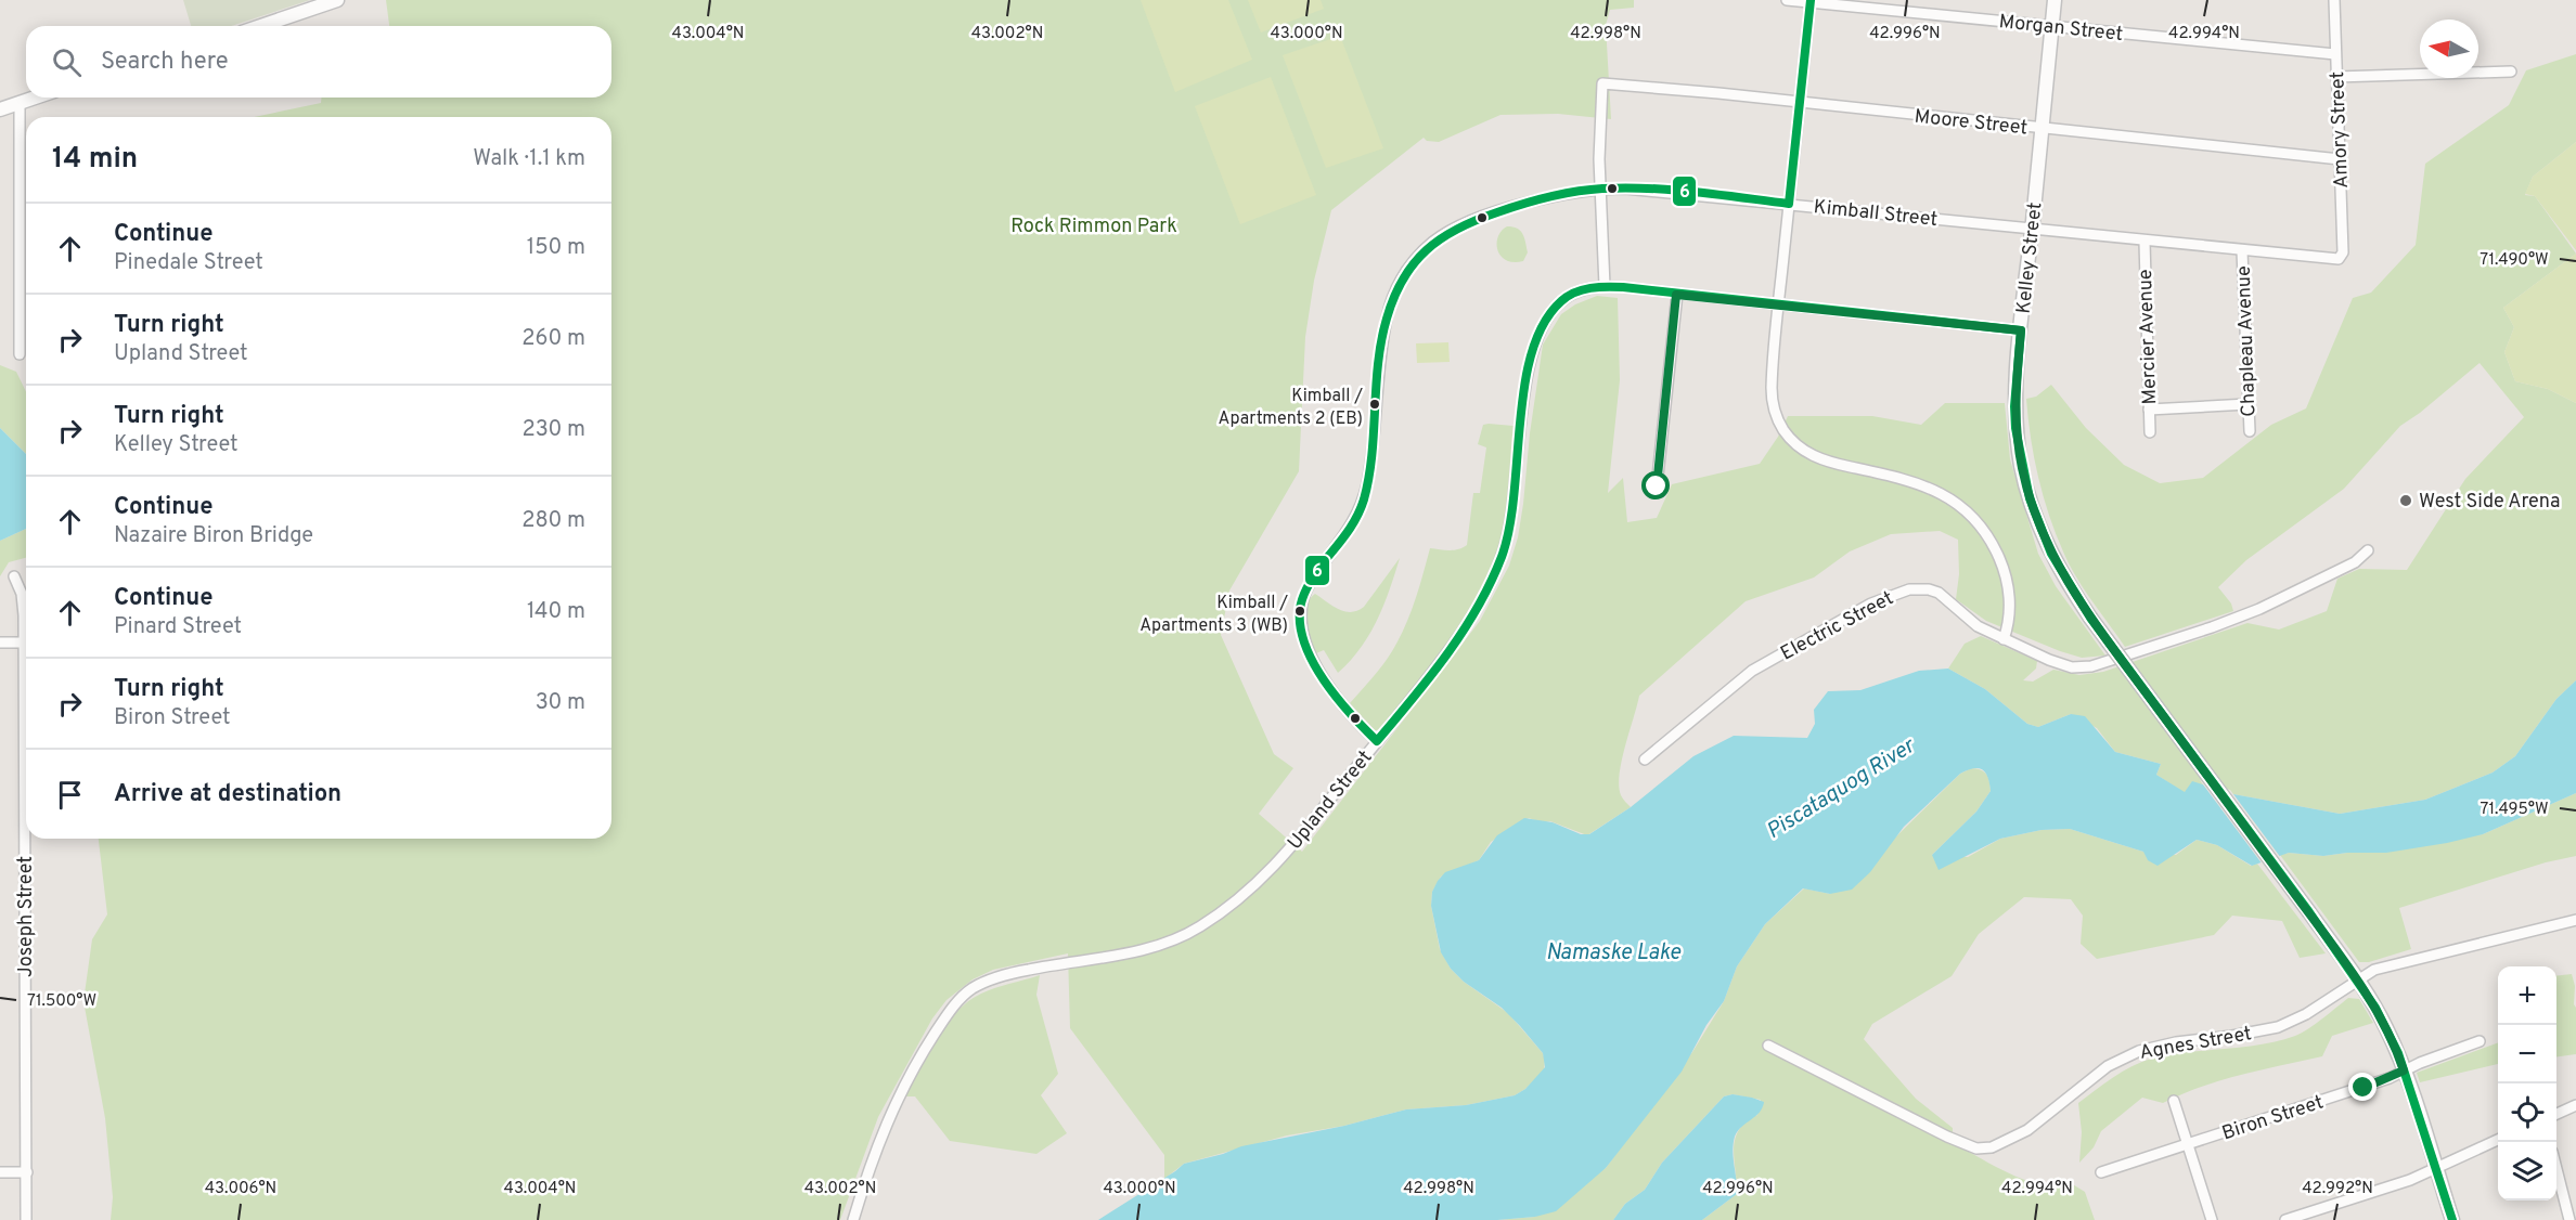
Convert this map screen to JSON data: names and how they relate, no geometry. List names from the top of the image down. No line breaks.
{"streets":{"street":["Morgan Street","Moore Street","Amory Street","Kimball Street","Kelley Street","Mercier Avenue","Chapleau Avenue","Electric Street","Upland Street","Joseph Street","Agnes Street","Biron Street"]},"crossings":[["Morgan Street","Amory Street"],["Morgan Street","Kelley Street"],["Moore Street","Amory Street"],["Moore Street","Kimball Street"],["Moore Street","Kelley Street"],["Amory Street","Kimball Street"],["Kimball Street","Kelley Street"],["Kimball Street","Mercier Avenue"],["Kimball Street","Chapleau Avenue"],["Kimball Street","Upland Street"],["Kelley Street","Upland Street"],["Kelley Street","Agnes Street"],["Kelley Street","Biron Street"]],"water":["Piscataquog River","Namaske Lake"],"parks":["Rock Rimmon Park"],"places":["Kimball / Apartments 2 (EB)","West Side Arena","Kimball / Apartments 3 (WB)"],"lines":["transit line 6"],"north":"left","page":{"search":"Search here","heading":["14 min","Walk · 1.1 km"],"list":[["Continue","Pinedale Street","150 m"],["Turn right","Upland Street","260 m"],["Turn right","Kelley Street","230 m"],["Continue","Nazaire Biron Bridge","280 m"],["Continue","Pinard Street","140 m"],["Turn right","Biron Street","30 m"],"Arrive at destination"],"map_buttons":["+","−"]},"coordinates":["43.004°N","43.002°N","43.000°N","42.998°N","42.996°N","42.994°N","71.490°W","71.495°W","71.500°W","43.006°N","42.992°N"]}
